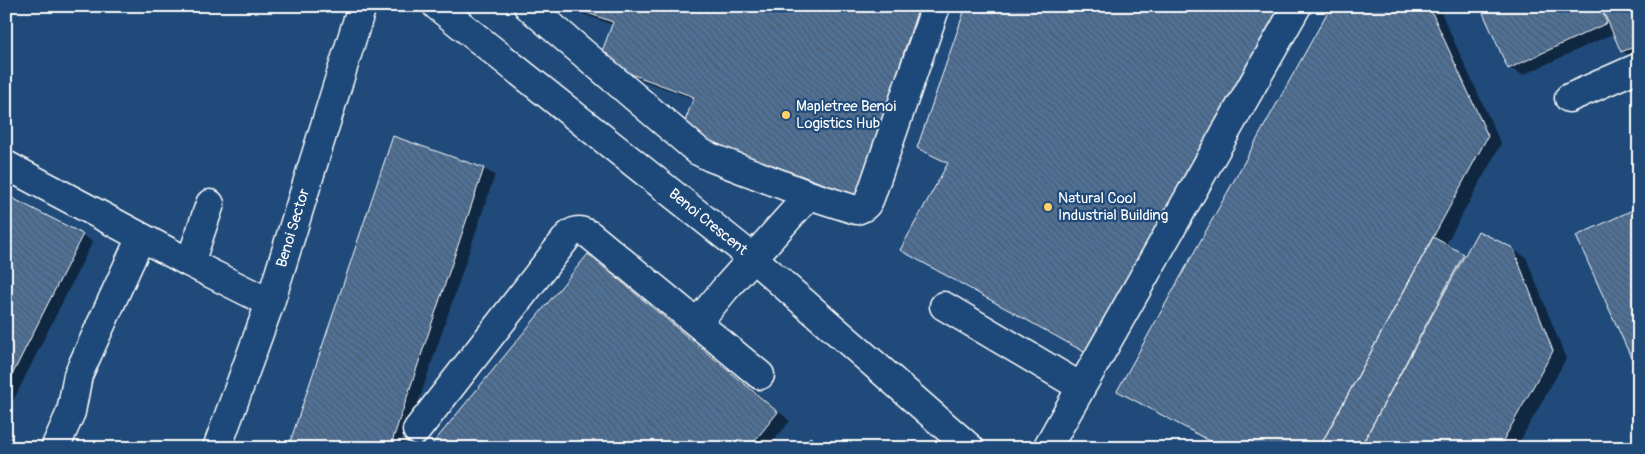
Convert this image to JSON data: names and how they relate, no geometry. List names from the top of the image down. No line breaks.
{"streets":{"street":["Benoi Crescent","Benoi Sector"]},"places":["Mapletree Benoi Logistics Hub","Natural Cool Industrial Building"]}
